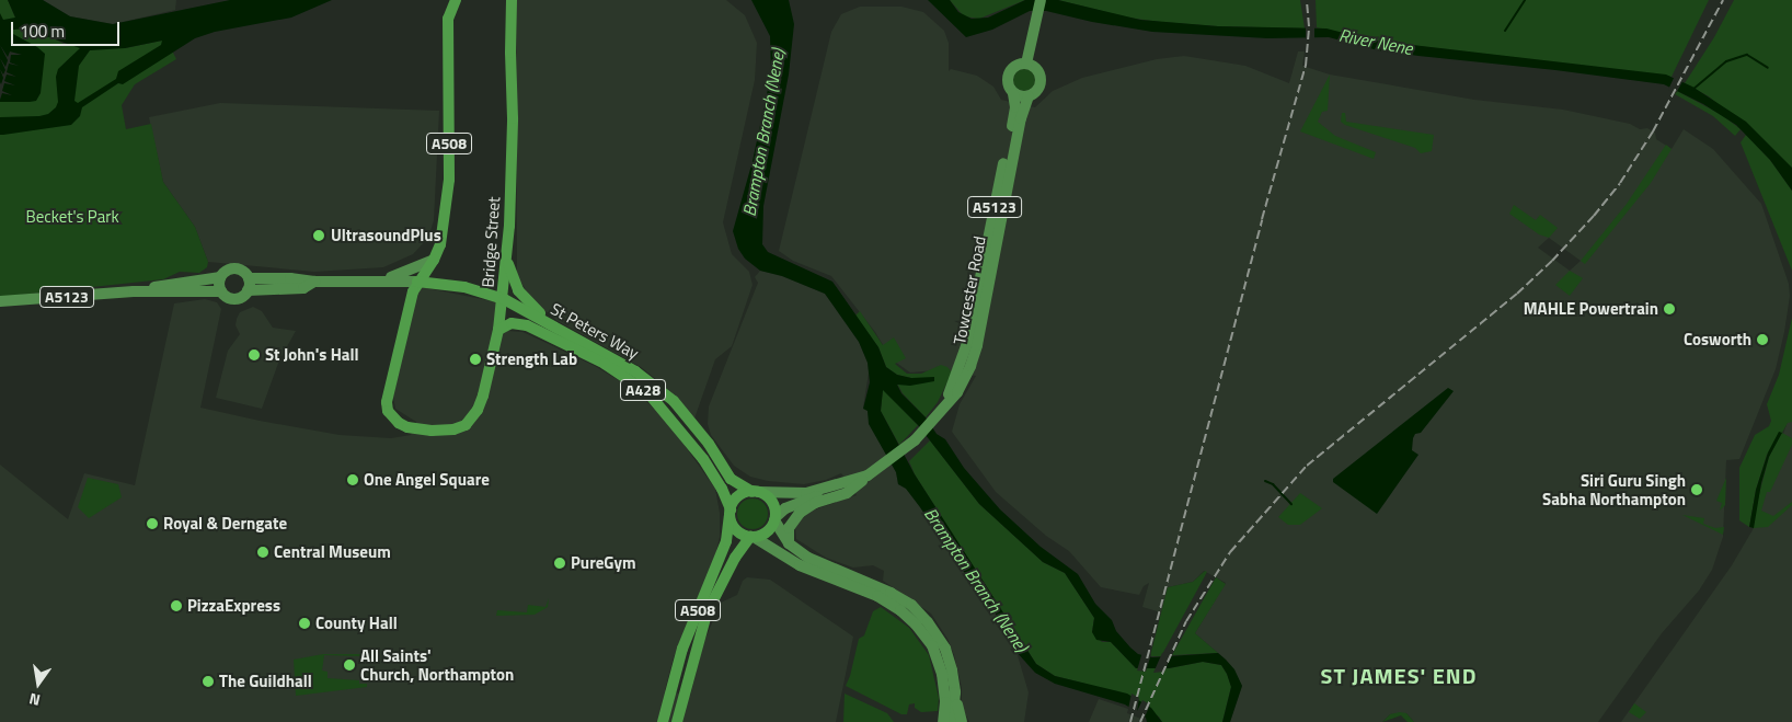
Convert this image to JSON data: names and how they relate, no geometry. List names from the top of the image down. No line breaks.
{"streets":{"highway":["A508","Bridge Street","St Peters Way","A428"],"main road":["A5123","Towcester Road"]},"crossings":[["A508","Bridge Street"],["A508","Towcester Road"],["A508","St Peters Way"],["A508","A428"],["A5123","Towcester Road"],["Bridge Street","St Peters Way"],["Bridge Street","A428"],["Towcester Road","St Peters Way"],["St Peters Way","A428"]],"districts":["ST JAMES' END"],"water":["River Nene","Brampton Branch (Nene)"],"parks":["Becket's Park"],"places":["UltrasoundPlus","MAHLE Powertrain","Cosworth","St John's Hall","Strength Lab","One Angel Square","Siri Guru Singh Sabha Northampton","Royal & Derngate","Central Museum","PureGym","PizzaExpress","County Hall","All Saints' Church, Northampton","The Guildhall"],"scale_bar":"100 m","north":"bottom"}
